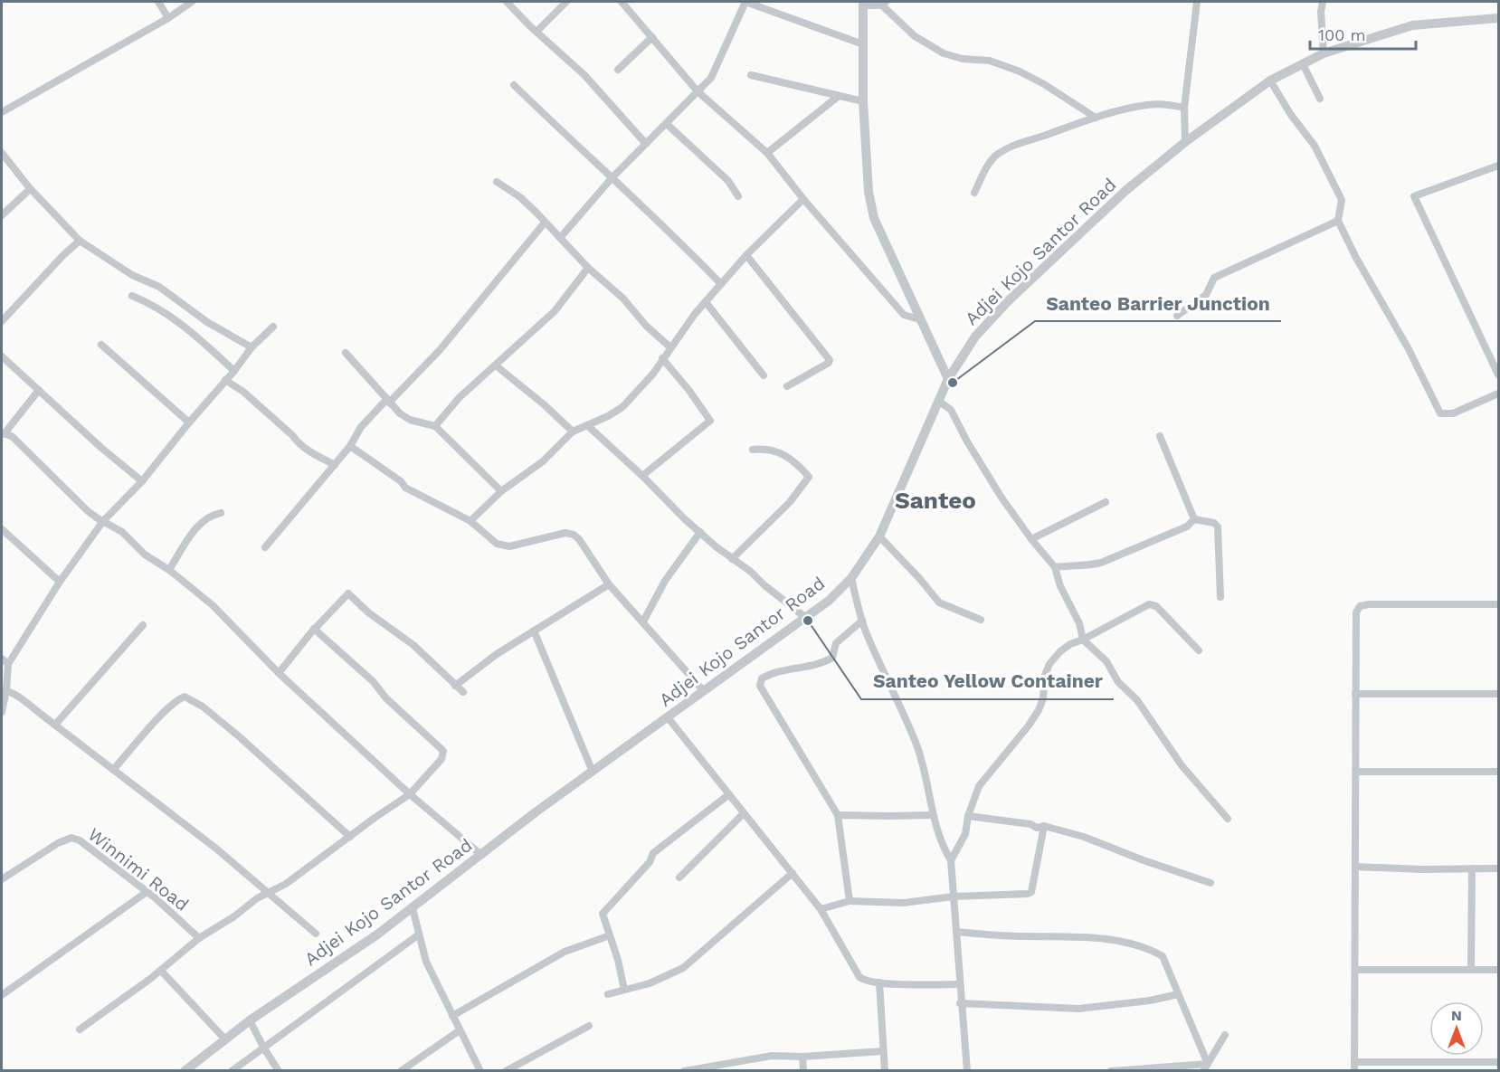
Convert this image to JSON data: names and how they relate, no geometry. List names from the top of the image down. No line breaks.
{"streets":{"street":["Adjei Kojo Santor Road","Winnimi Road"]},"districts":["Santeo"],"places":["Santeo Barrier Junction","Santeo Yellow Container"],"scale_bar":"100 m","north":"top"}
